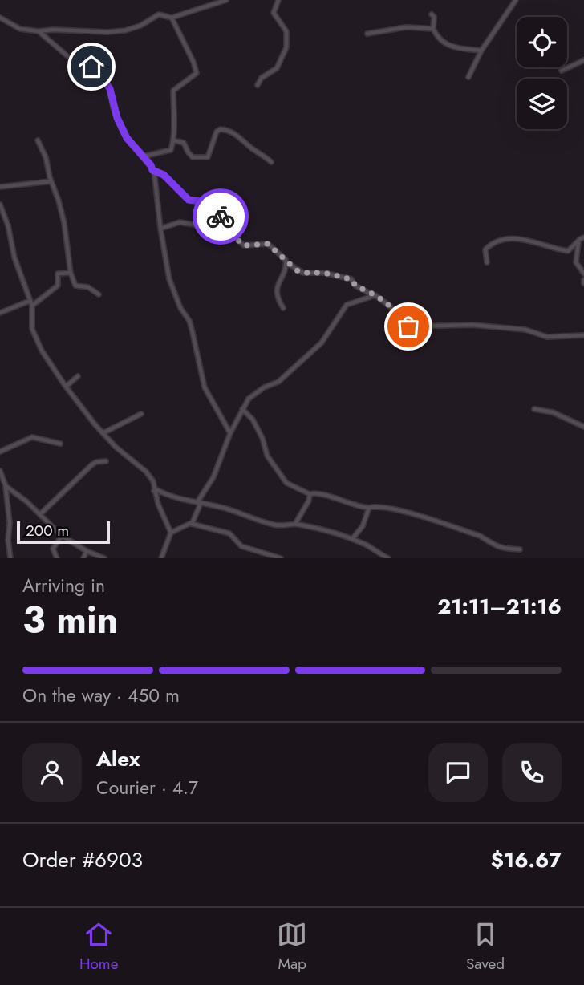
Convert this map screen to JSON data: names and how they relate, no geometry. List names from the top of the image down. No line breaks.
{"scale_bar":"200 m","page":{"scale":"200 m","heading":["3 min","Arriving in","21:11–21:16"],"panel":["Alex","Courier · 4.7","Order #6903","$16.67"],"bar":"On the way · 450 m","tabs":["Home","Map","Saved"]}}
